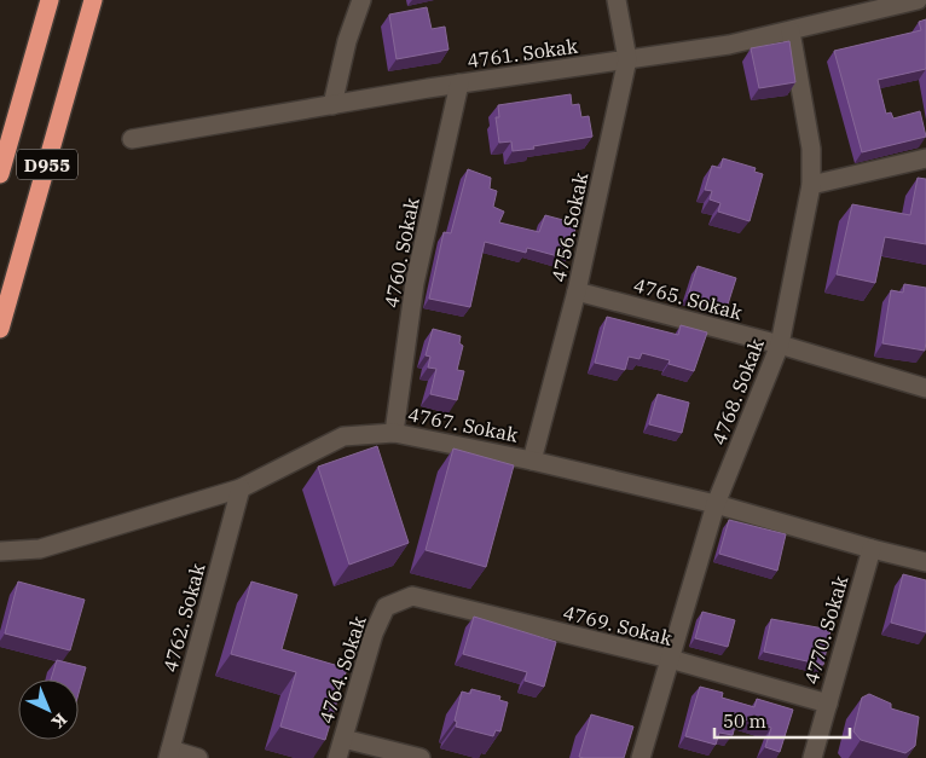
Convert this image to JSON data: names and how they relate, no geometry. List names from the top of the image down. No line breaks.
{"streets":{"highway":["D955"],"street":["4761. Sokak","4756. Sokak","4760. Sokak","4765. Sokak","4768. Sokak","4767. Sokak","4762. Sokak","4769. Sokak","4770. Sokak","4764. Sokak"]},"crossings":[["4761. Sokak","4756. Sokak"],["4761. Sokak","4760. Sokak"],["4761. Sokak","4768. Sokak"],["4756. Sokak","4765. Sokak"],["4756. Sokak","4767. Sokak"],["4760. Sokak","4767. Sokak"],["4765. Sokak","4768. Sokak"],["4768. Sokak","4767. Sokak"],["4768. Sokak","4769. Sokak"],["4767. Sokak","4762. Sokak"],["4767. Sokak","4770. Sokak"],["4769. Sokak","4770. Sokak"],["4769. Sokak","4764. Sokak"]],"scale_bar":"50 m","north":"bottom right"}
